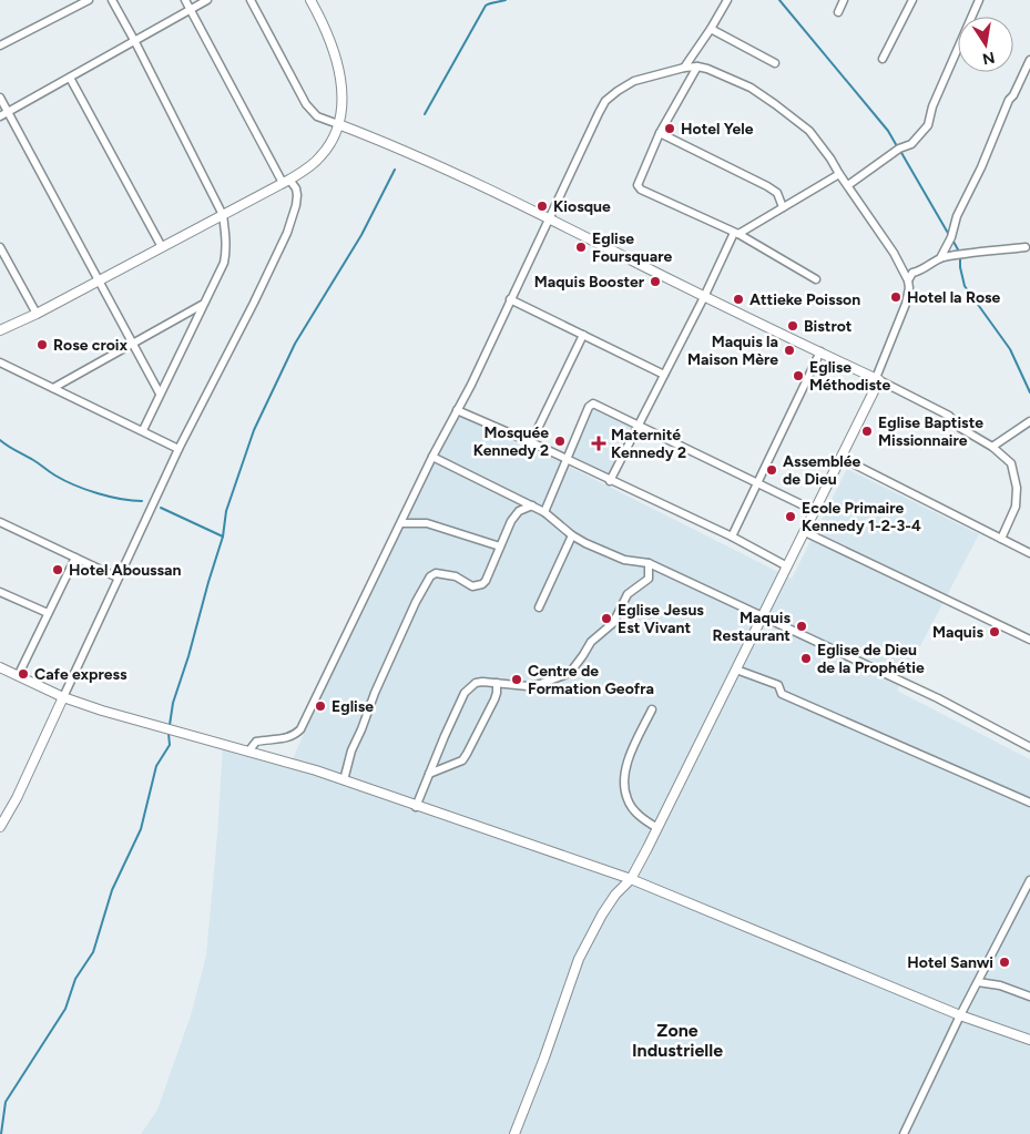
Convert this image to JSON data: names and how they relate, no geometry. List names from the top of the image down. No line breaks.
{"districts":["Zone Industrielle"],"places":{"other":["Hotel Yele","Kiosque","Eglise Foursquare","Maquis Booster","Hotel la Rose","Attieke Poisson","Bistrot","Rose croix","Maquis la Maison Mère","Eglise Méthodiste","Eglise Baptiste Missionnaire","Mosquée Kennedy 2","Assemblée de Dieu","Ecole Primaire Kennedy 1-2-3-4","Hotel Aboussan","Eglise Jesus Est Vivant","Maquis Restaurant","Maquis","Eglise de Dieu de la Prophétie","Cafe express","Centre de Formation Geofra","Eglise","Hotel Sanwi"],"health":["Maternité Kennedy 2"]},"north":"bottom"}
